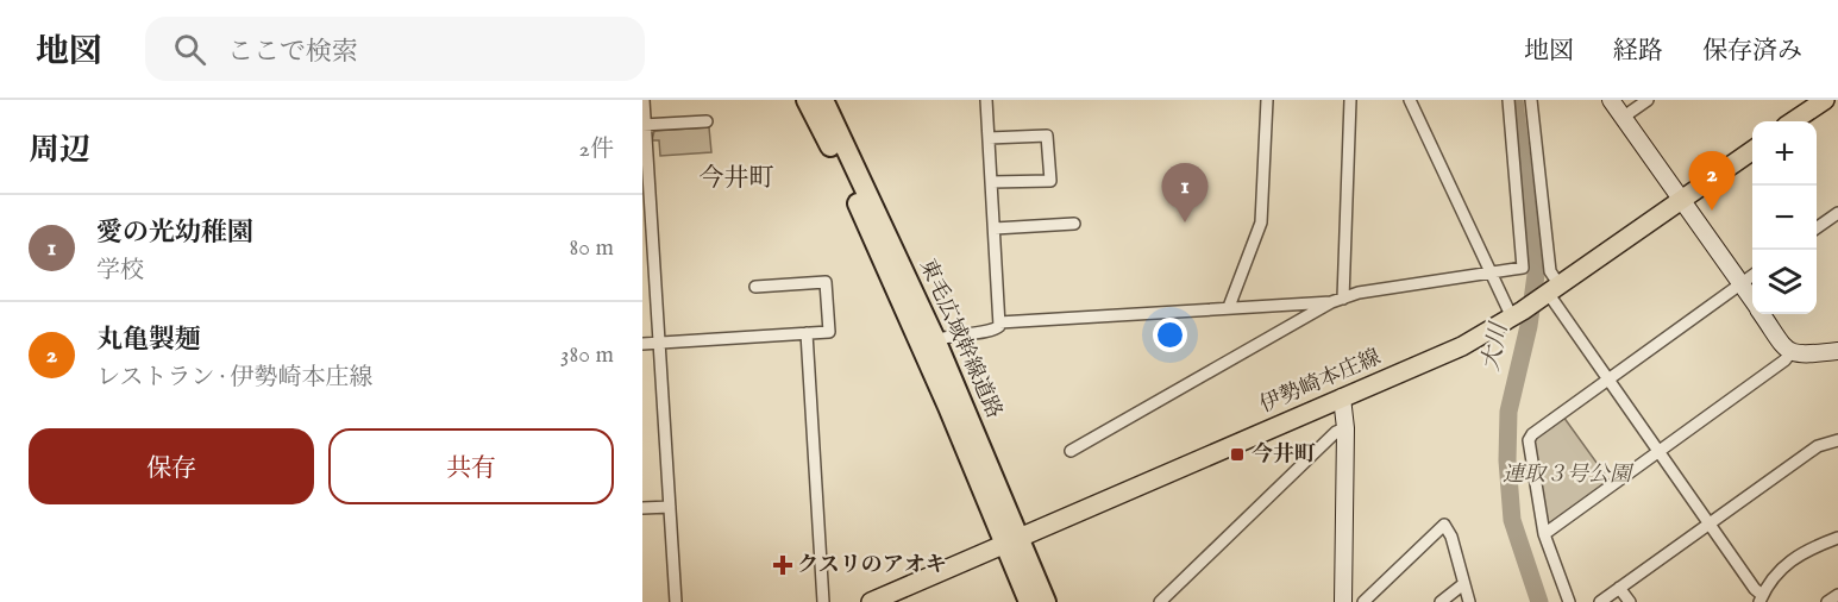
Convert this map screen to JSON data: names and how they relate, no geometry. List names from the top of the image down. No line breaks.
{"streets":{"highway":["東毛広域幹線道路"],"main road":["伊勢崎本庄線"]},"crossings":[["東毛広域幹線道路","伊勢崎本庄線"]],"districts":["今井町"],"water":["大川"],"parks":["連取３号公園"],"places":{"transit":["今井町"],"health":["クスリのアオキ"]},"page":{"header":"地図","search":"ここで検索","nav":["地図","経路","保存済み"],"heading":["周辺","2件"],"map_buttons":["+","−"],"pins":["2","1"],"list":[{"mark":"1","name":"愛の光幼稚園","note":"学校","value":"80 m"},{"mark":"2","name":"丸亀製麺","note":"レストラン · 伊勢崎本庄線","value":"380 m"}],"buttons":["保存","共有"]}}
